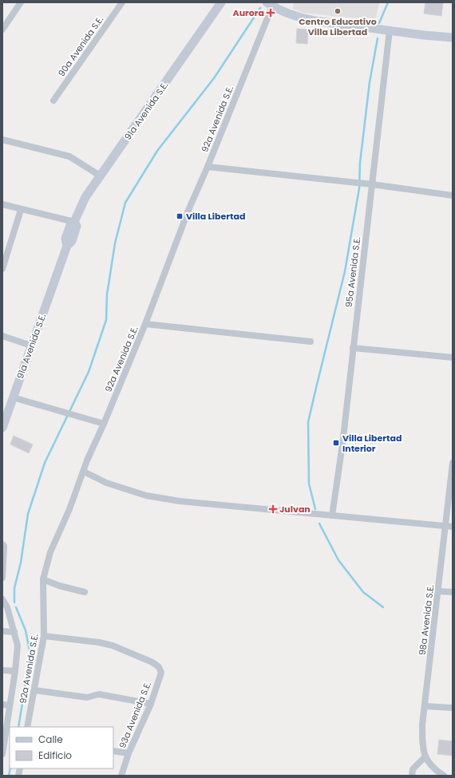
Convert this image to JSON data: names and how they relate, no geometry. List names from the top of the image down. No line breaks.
{"streets":{"street":["90a Avenida S.E.","91a Avenida S.E.","92a Avenida S.E.","95a Avenida S.E.","98a Avenida S.E.","93a Avenida S.E."]},"crossings":[["92a Avenida S.E.","93a Avenida S.E."]],"places":{"other":["Centro Educativo Villa Libertad"],"health":["Aurora","Julvan"],"transit":["Villa Libertad","Villa Libertad Interior"]},"legend":["Calle","Edificio"]}
